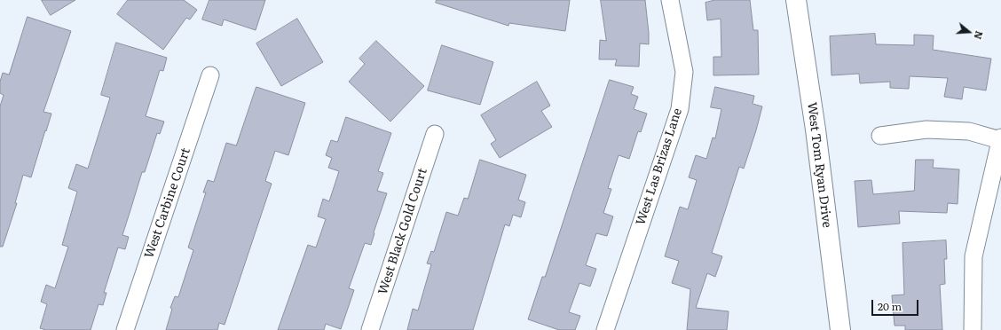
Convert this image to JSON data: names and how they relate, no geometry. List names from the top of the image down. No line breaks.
{"streets":{"street":["West Tom Ryan Drive","West Las Brizas Lane","West Carbine Court","West Black Gold Court"]},"scale_bar":"20 m","north":"right"}
